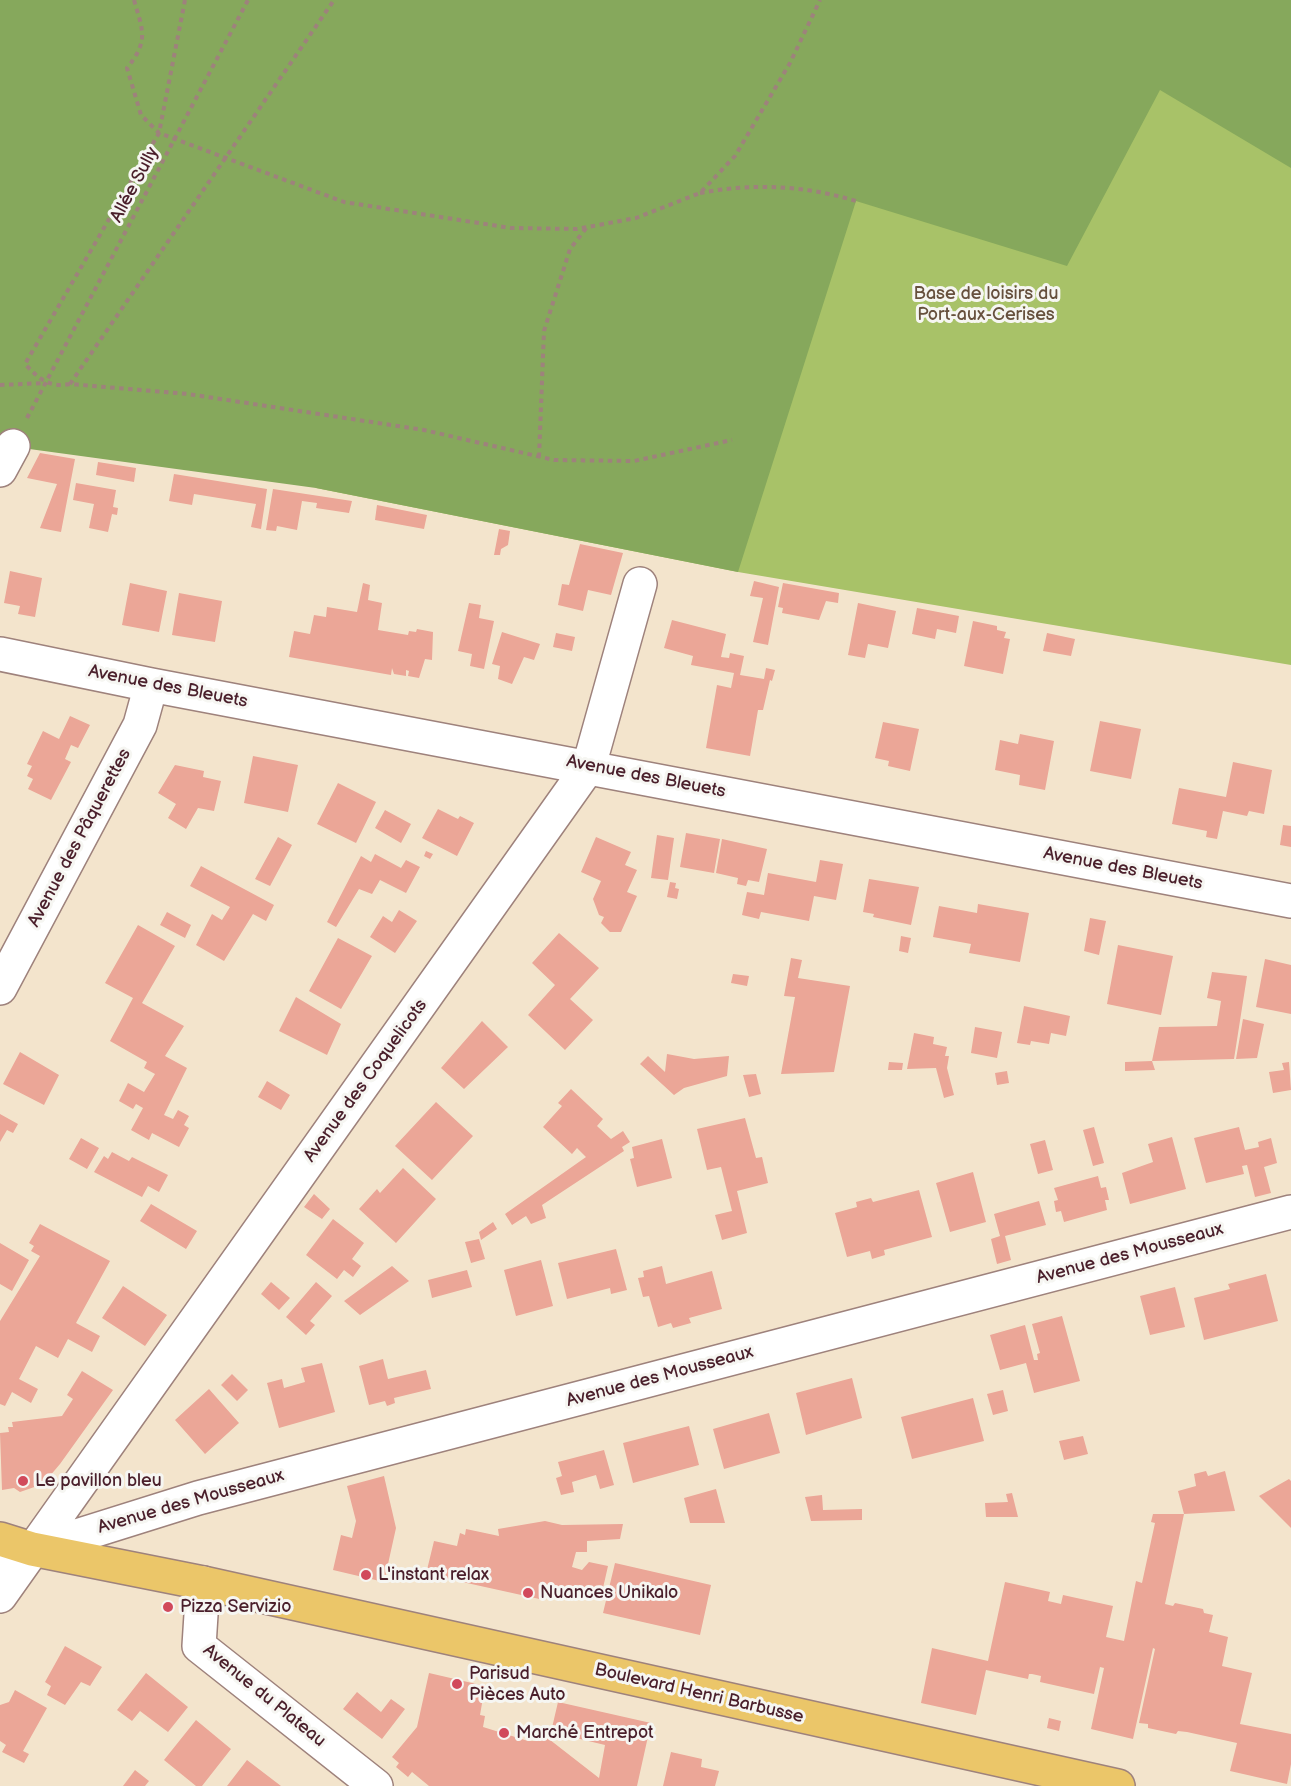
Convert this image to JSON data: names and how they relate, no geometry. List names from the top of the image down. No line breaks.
{"streets":{"main road":["Boulevard Henri Barbusse"],"street":["Avenue des Bleuets","Avenue des Pâquerettes","Avenue des Coquelicots","Avenue des Mousseaux","Avenue du Plateau"],"path":["Allée Sully"]},"crossings":[["Avenue des Bleuets","Avenue des Pâquerettes"],["Avenue des Bleuets","Avenue des Coquelicots"],["Avenue des Coquelicots","Avenue des Mousseaux"],["Avenue des Coquelicots","Boulevard Henri Barbusse"],["Avenue des Mousseaux","Boulevard Henri Barbusse"],["Boulevard Henri Barbusse","Avenue du Plateau"]],"parks":["Base de loisirs du Port-aux-Cerises"],"places":["Le pavillon bleu","L'instant relax","Nuances Unikalo","Pizza Servizio","Parisud Pièces Auto","Marché Entrepot"]}
